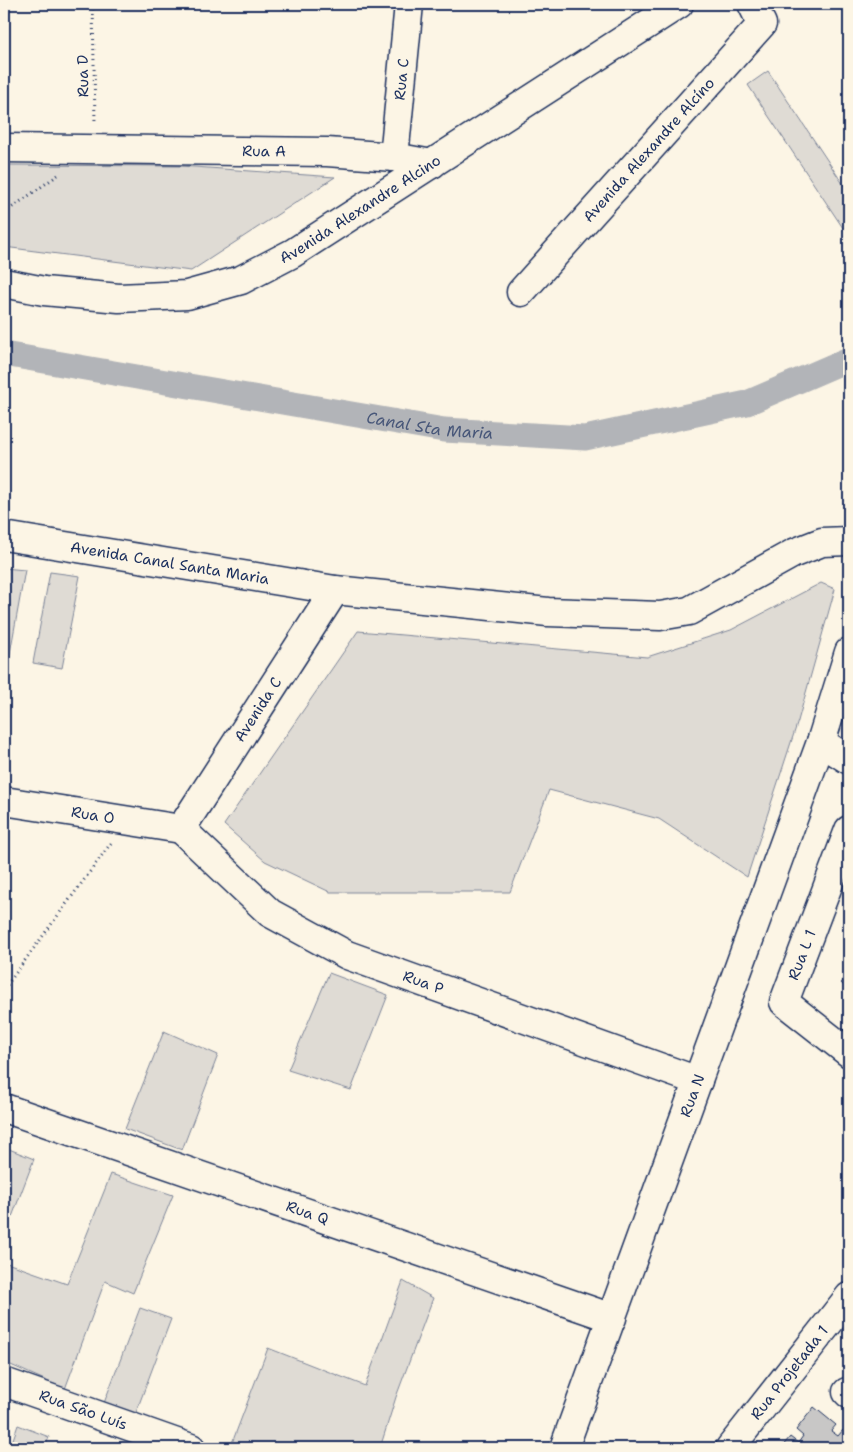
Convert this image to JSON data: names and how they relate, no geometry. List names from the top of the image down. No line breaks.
{"streets":{"street":["Rua C","Avenida Alexandre Alcíno","Rua A","Avenida Alexandre Alcino","Avenida Canal Santa Maria","Avenida C","Rua O","Rua L 1","Rua P","Rua N","Rua Q","Rua Projetada 1","Rua São Luís"],"path":["Rua D"]},"crossings":[["Rua D","Rua A"],["Rua C","Rua A"],["Rua A","Avenida Alexandre Alcino"],["Avenida Canal Santa Maria","Avenida C"],["Avenida C","Rua O"],["Avenida C","Rua P"],["Rua O","Rua P"],["Rua P","Rua N"],["Rua N","Rua Q"]],"water":["Canal Sta Maria"]}
